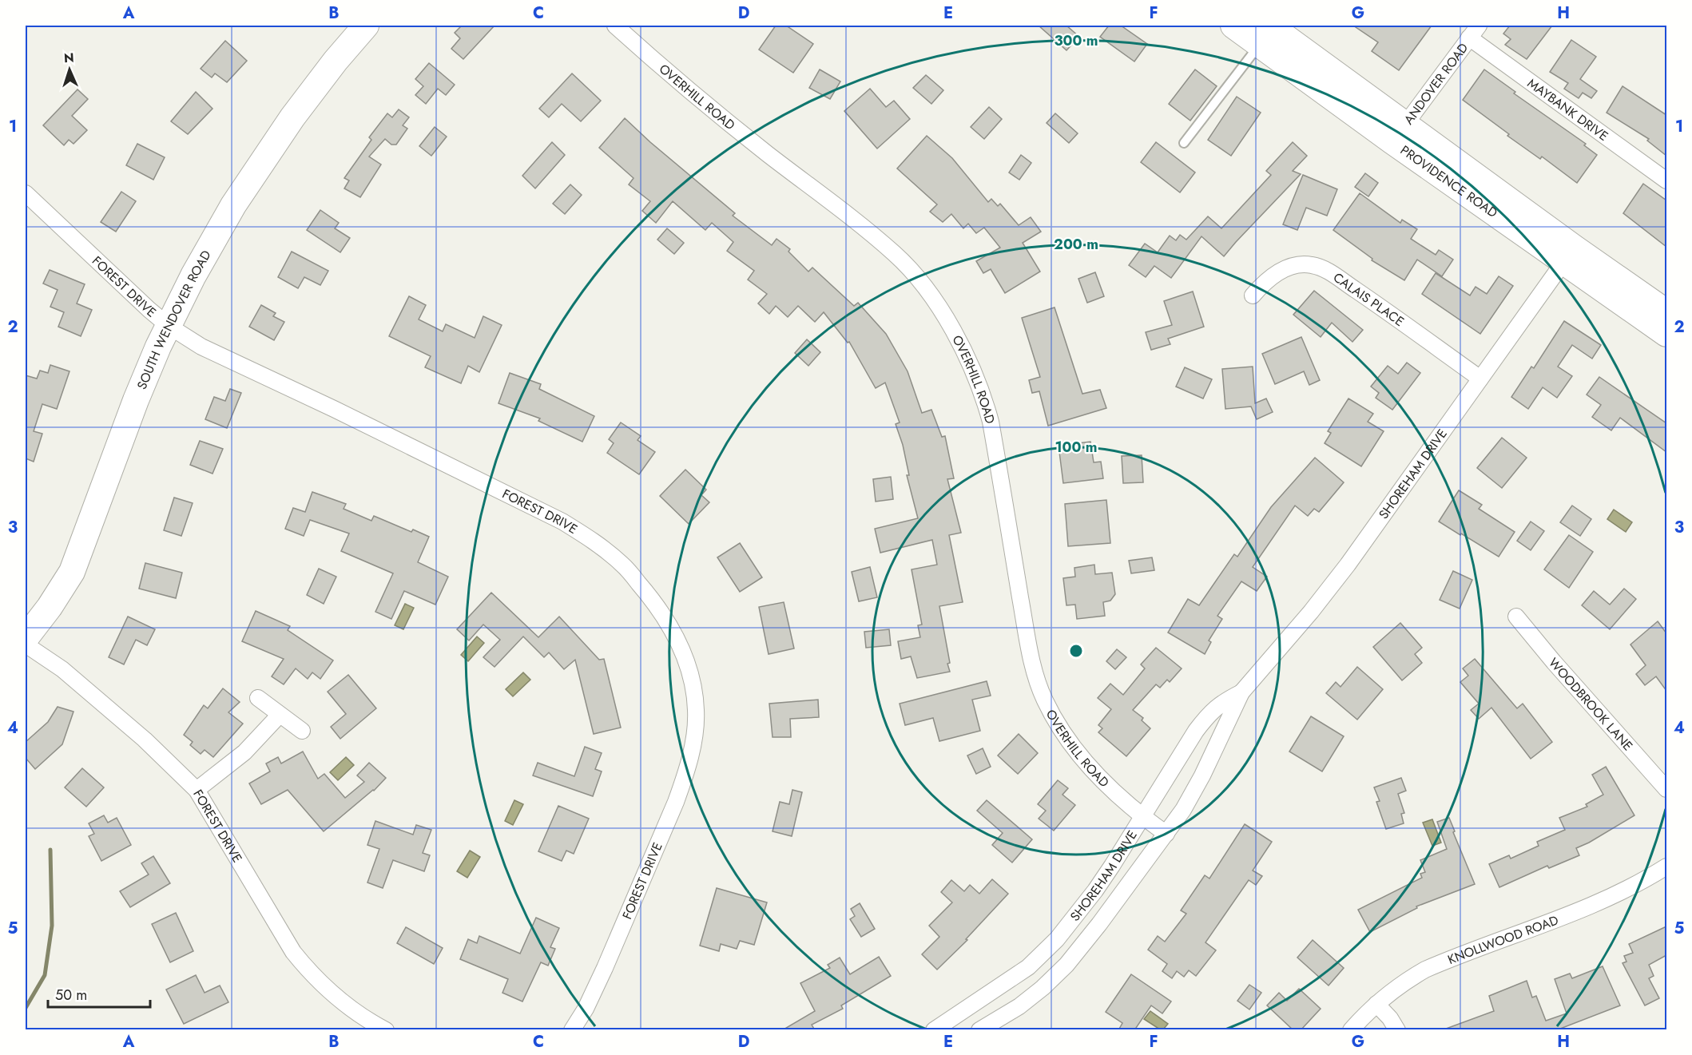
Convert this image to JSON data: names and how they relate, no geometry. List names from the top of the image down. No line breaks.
{"streets":{"main road":["PROVIDENCE ROAD","SOUTH WENDOVER ROAD"],"street":["ANDOVER ROAD","OVERHILL ROAD","MAYBANK DRIVE","FOREST DRIVE","CALAIS PLACE","SHOREHAM DRIVE","WOODBROOK LANE","KNOLLWOOD ROAD"]},"crossings":[["ANDOVER ROAD","MAYBANK DRIVE"],["ANDOVER ROAD","PROVIDENCE ROAD"],["OVERHILL ROAD","SHOREHAM DRIVE"],["PROVIDENCE ROAD","SHOREHAM DRIVE"],["FOREST DRIVE","SOUTH WENDOVER ROAD"],["CALAIS PLACE","SHOREHAM DRIVE"]],"scale_bar":"50 m","north":"top","grid":{"columns":["A","B","C","D","E","F","G","H"],"rows":["1","2","3","4","5"]},"rings":["300 m","200 m","100 m"]}
